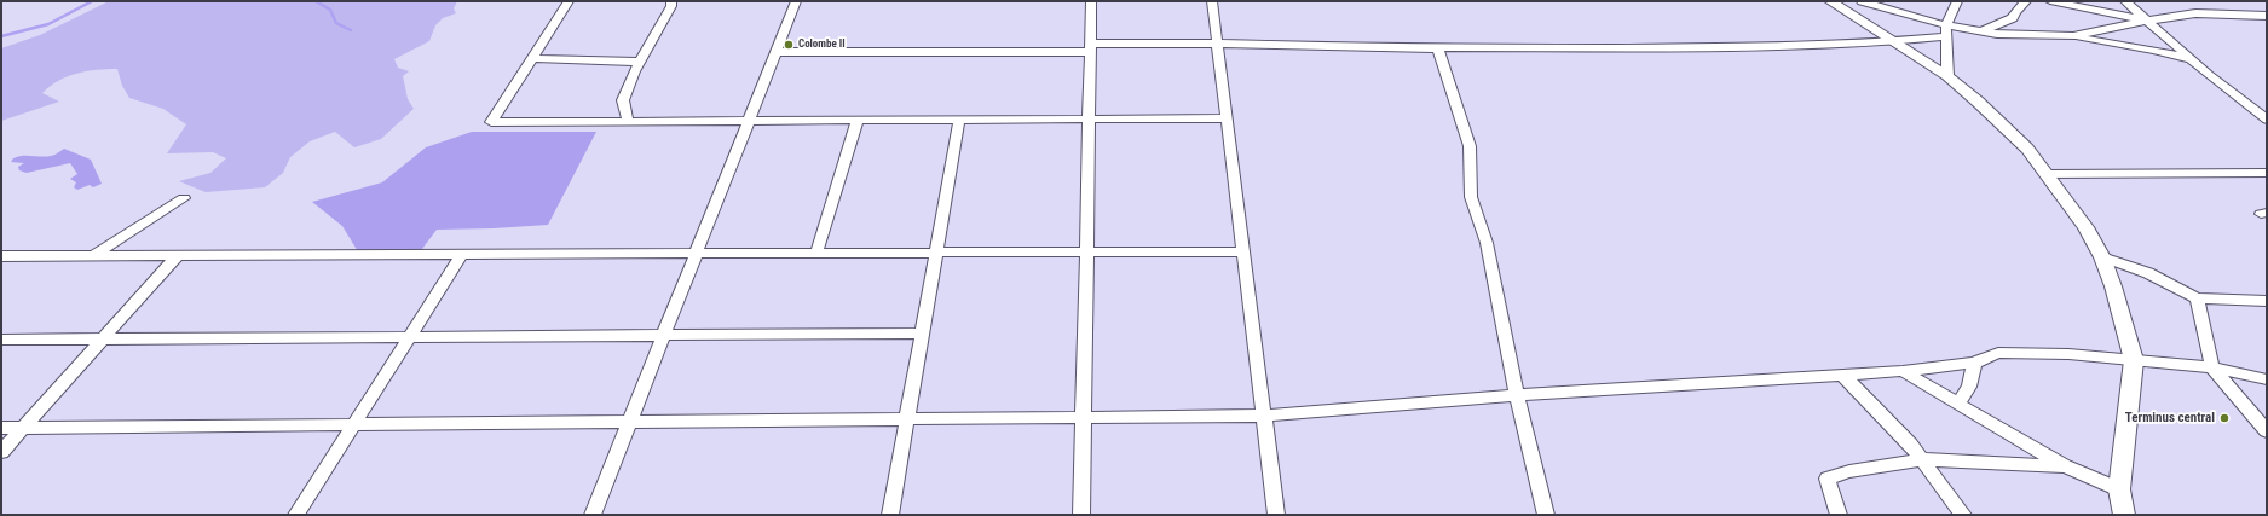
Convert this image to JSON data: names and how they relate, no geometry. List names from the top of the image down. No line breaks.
{"places":["Colombe II","Terminus central"]}
